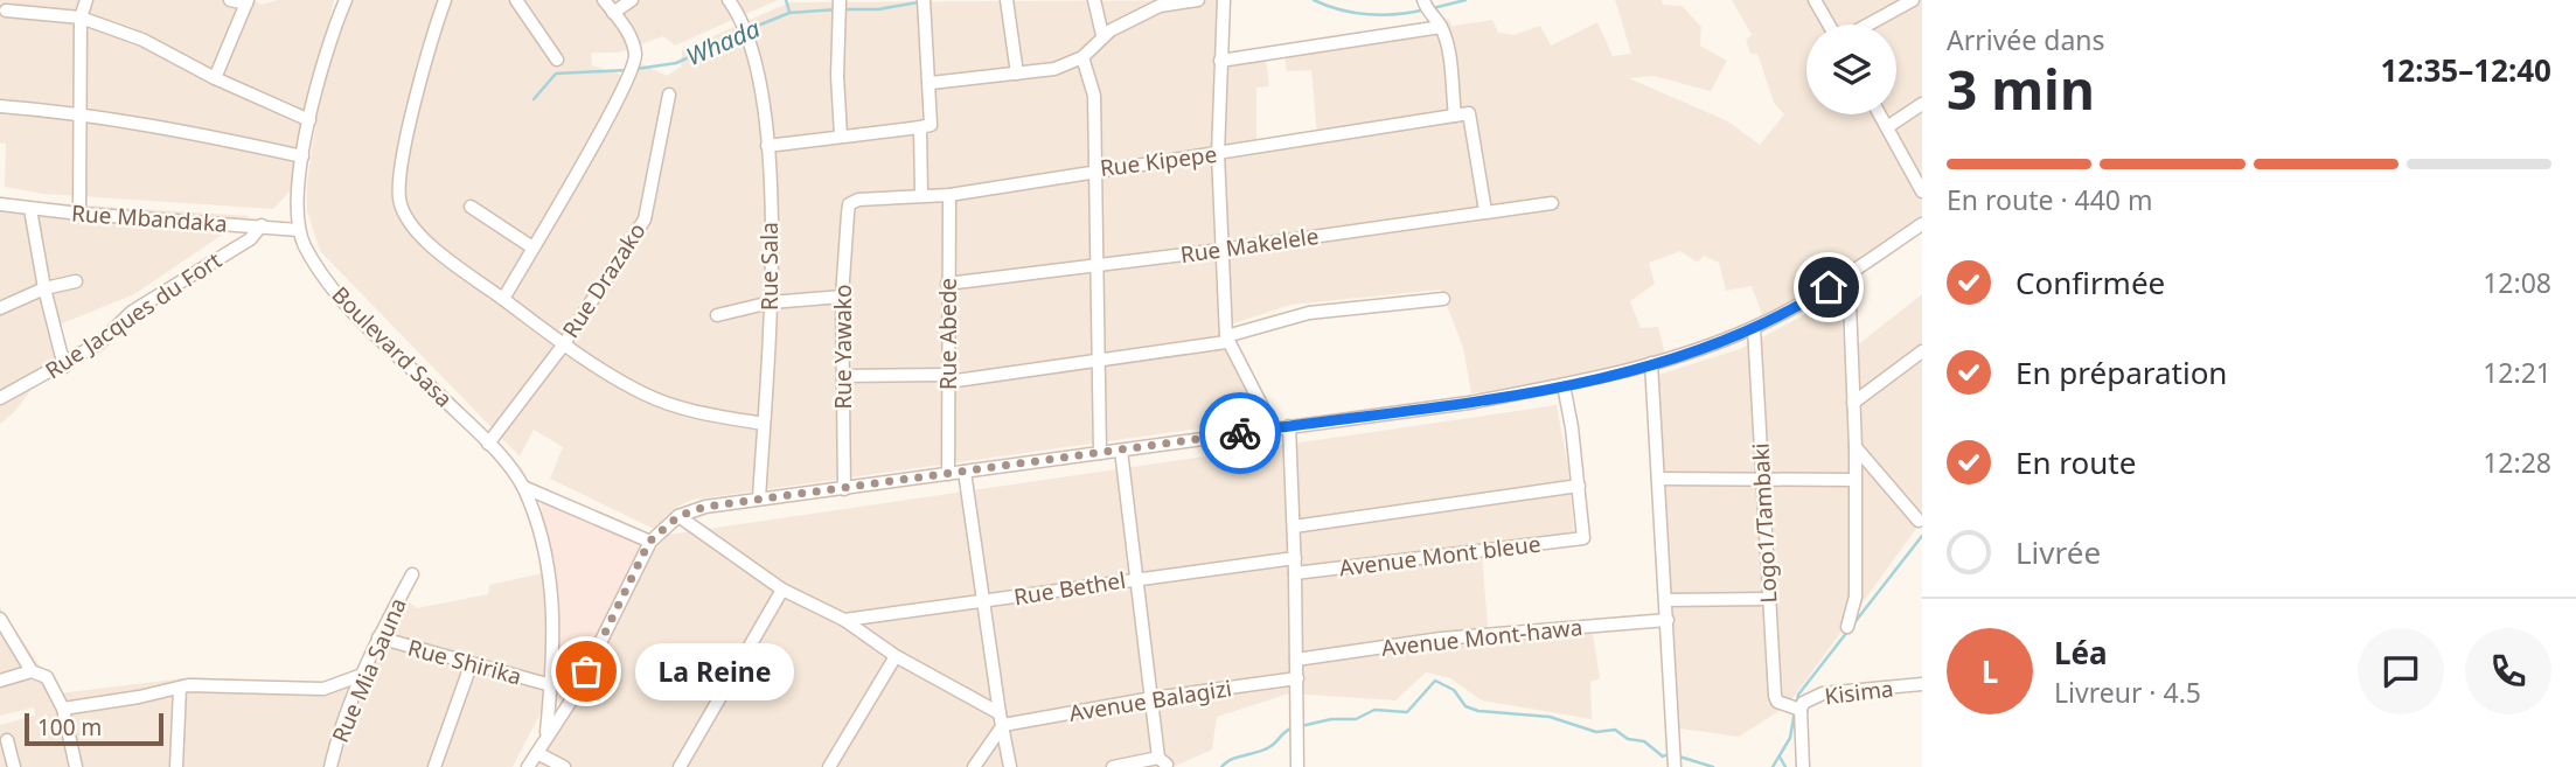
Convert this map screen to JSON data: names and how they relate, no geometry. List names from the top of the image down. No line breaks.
{"streets":{"street":["Rue Kipepe","Rue Mbandaka","Rue Makelele","Rue Sala","Rue Drazako","Rue Jacques du Fort","Rue Abede","Boulevard Sasa","Rue Yawako","Logo1/Tambaki","Avenue Mont bleue","Rue Bethel","Avenue Mont-hawa","Rue Shirika","Rue Mia Sauna","Kisima","Avenue Balagizi"]},"crossings":[["Rue Kipepe","Rue Makelele"],["Rue Kipepe","Rue Abede"],["Rue Kipepe","Rue Yawako"],["Rue Mbandaka","Rue Jacques du Fort"],["Rue Mbandaka","Boulevard Sasa"],["Rue Makelele","Rue Abede"],["Rue Drazako","Boulevard Sasa"],["Boulevard Sasa","Rue Shirika"],["Logo1/Tambaki","Kisima"],["Rue Shirika","Rue Mia Sauna"]],"water":["Whada"],"places":["La Reine"],"scale_bar":"100 m","page":{"heading":["3 min","Arrivée dans","12:35–12:40"],"panel":["Léa","Livreur · 4.5"],"bar":"En route · 440 m","list":[["Confirmée","12:08"],["En préparation","12:21"],["En route","12:28"],"Livrée"],"round":"L","bubble":"La Reine","scale":"100 m"}}
